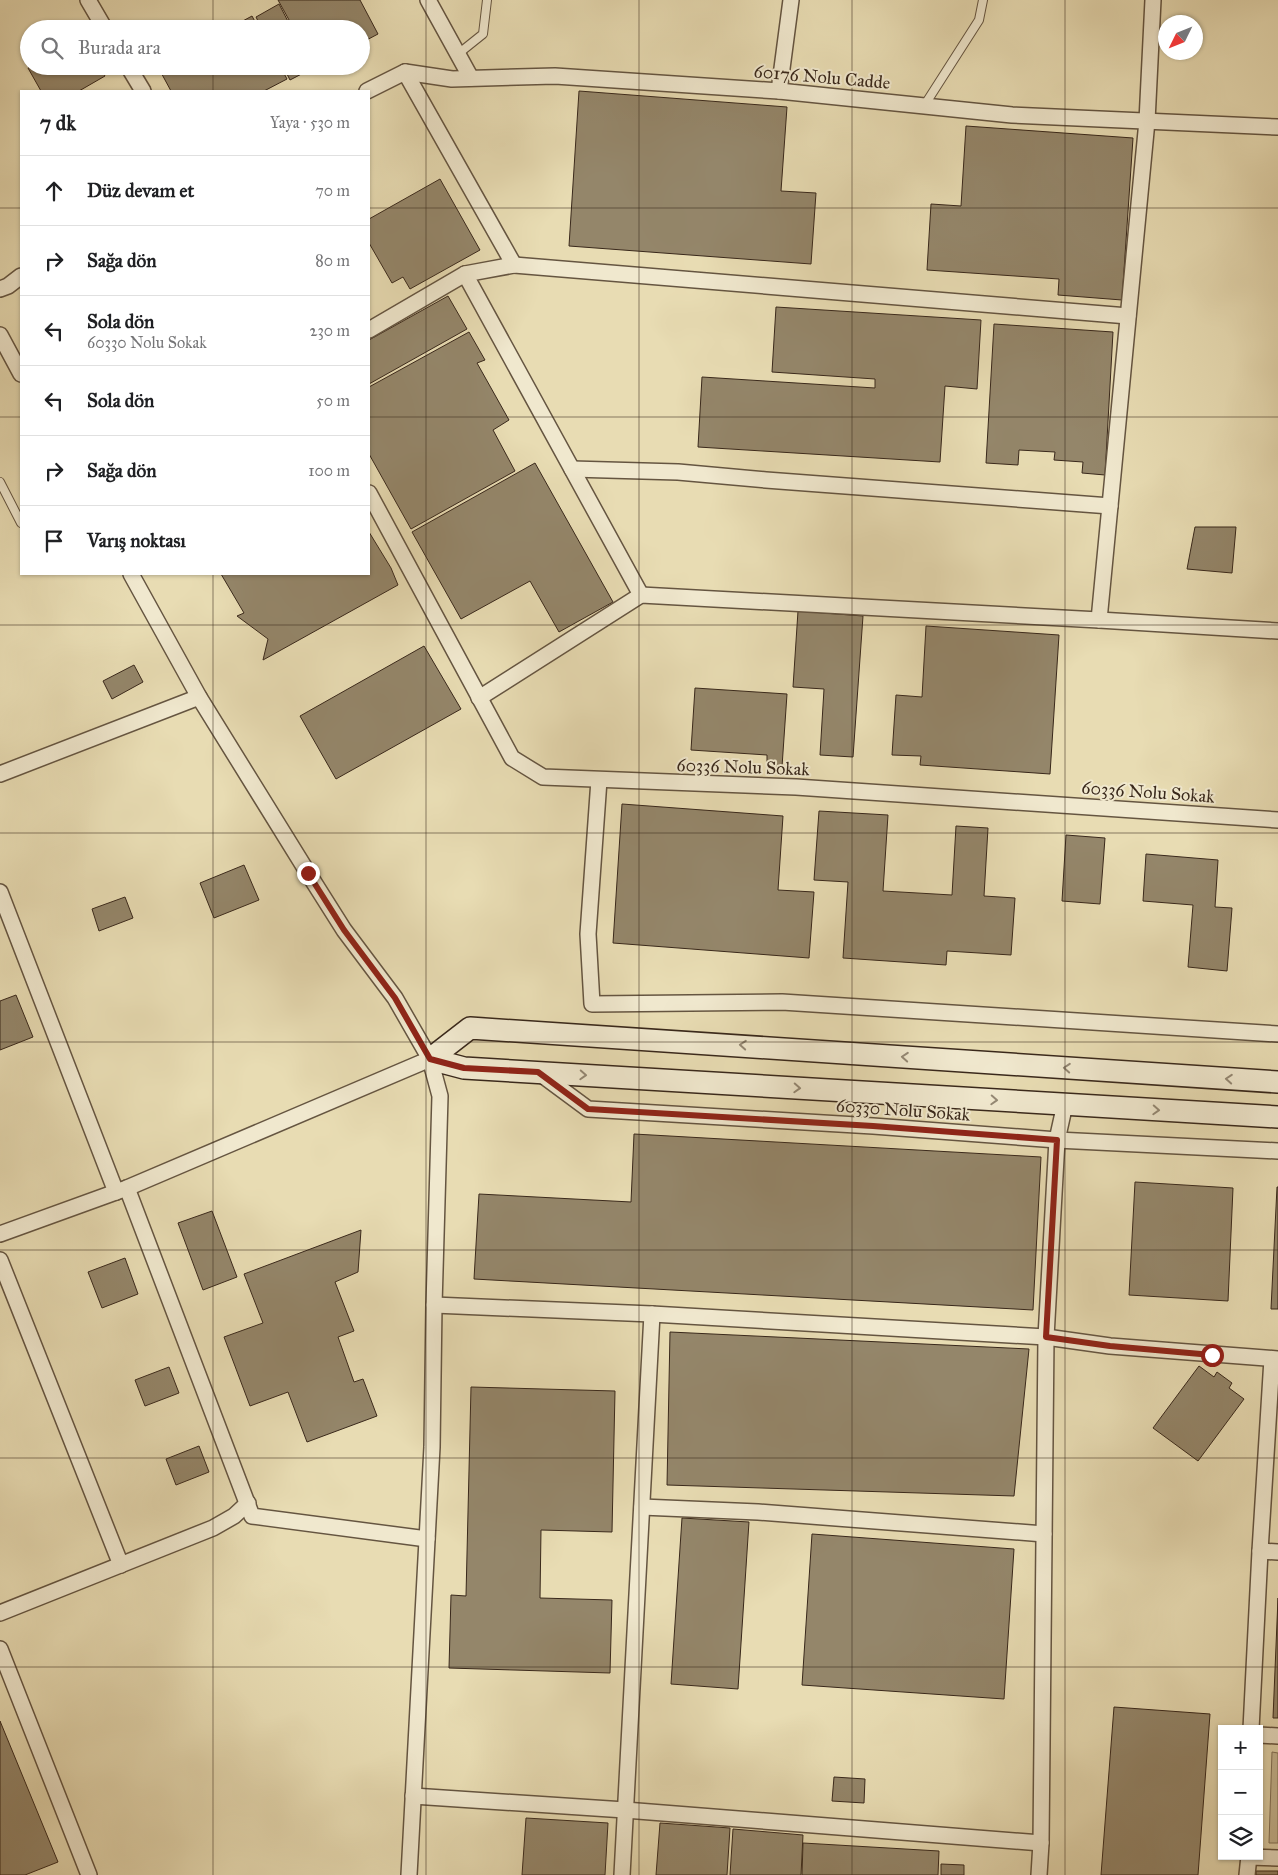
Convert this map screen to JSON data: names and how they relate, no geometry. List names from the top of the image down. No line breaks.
{"streets":{"street":["60176 Nolu Cadde","60336 Nolu Sokak","60330 Nolu Sokak"]},"north":"bottom left","page":{"search":"Burada ara","heading":["7 dk","Yaya · 530 m"],"list":[["Düz devam et","70 m"],["Sağa dön","80 m"],["Sola dön","60330 Nolu Sokak","230 m"],["Sola dön","50 m"],["Sağa dön","100 m"],"Varış noktası"],"map_buttons":["+","−"]}}
